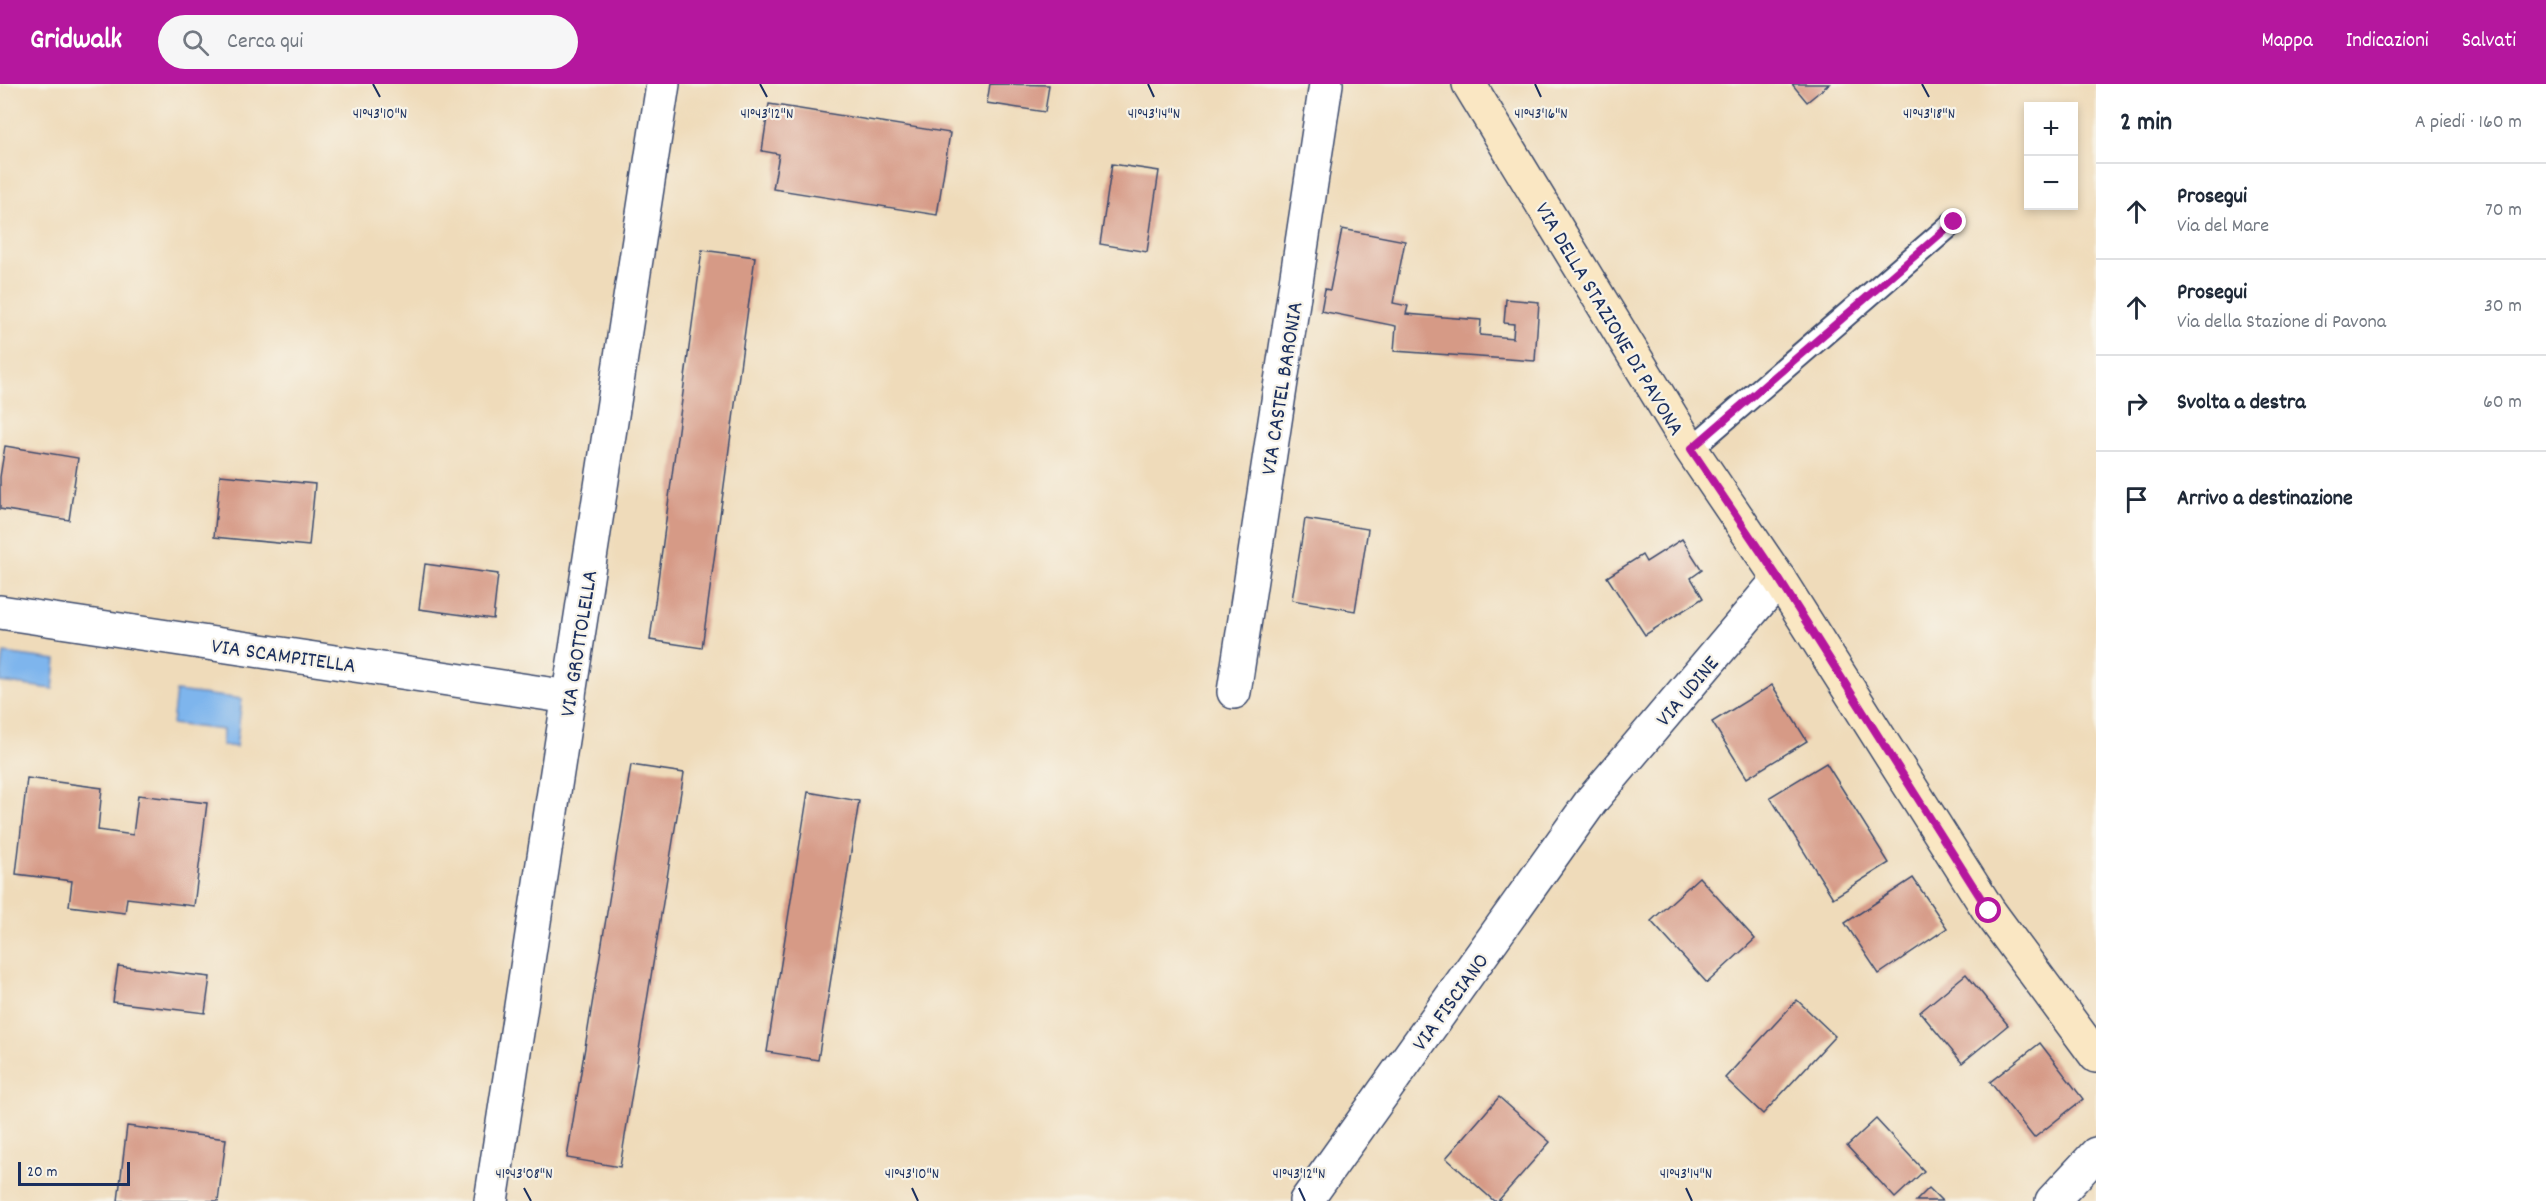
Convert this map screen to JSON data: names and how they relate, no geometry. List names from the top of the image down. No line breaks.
{"streets":{"main road":["VIA DELLA STAZIONE DI PAVONA"],"street":["VIA CASTEL BARONIA","VIA GROTTOLELLA","VIA SCAMPITELLA","VIA UDINE","VIA FISCIANO"]},"crossings":[["VIA DELLA STAZIONE DI PAVONA","VIA UDINE"],["VIA GROTTOLELLA","VIA SCAMPITELLA"],["VIA UDINE","VIA FISCIANO"]],"scale_bar":"20 m","page":{"header":"Gridwalk","search":"Cerca qui","nav":["Mappa","Indicazioni","Salvati"],"heading":["2 min","A piedi · 160 m"],"map_buttons":["+","−"],"list":[["Prosegui","Via del Mare","70 m"],["Prosegui","Via della Stazione di Pavona","30 m"],["Svolta a destra","60 m"],"Arrivo a destinazione"],"scale":"20 m"},"coordinates":["41°43'18\"N","41°43'10\"N","41°43'12\"N","41°43'14\"N","41°43'16\"N","41°43'08\"N"]}
